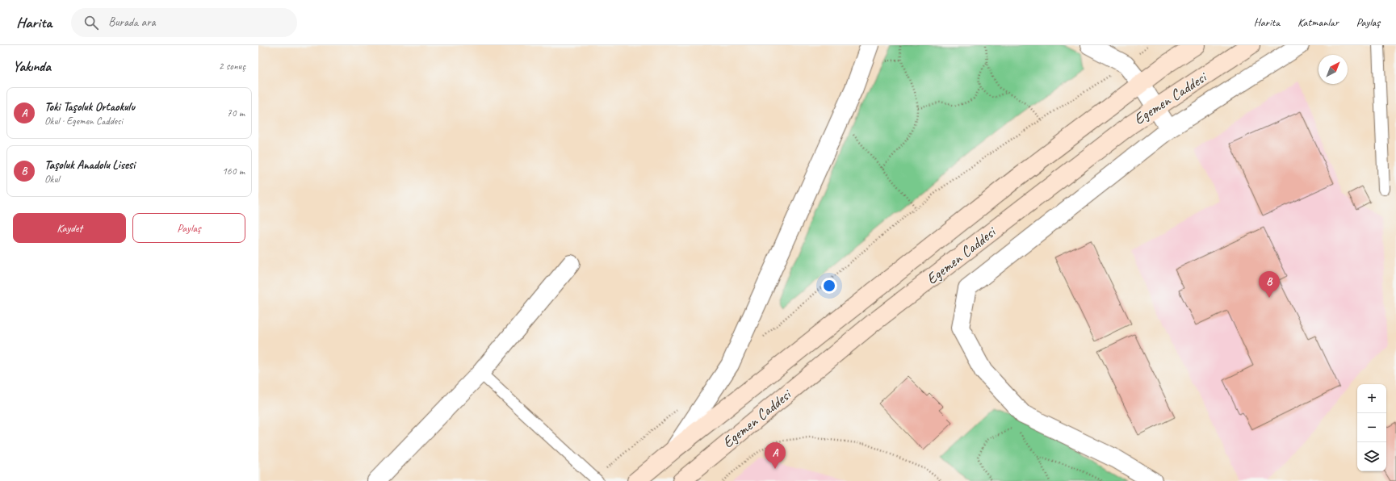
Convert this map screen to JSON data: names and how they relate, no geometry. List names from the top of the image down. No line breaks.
{"streets":{"main road":["Egemen Caddesi"]},"north":"top right","page":{"header":"Harita","search":"Burada ara","nav":["Harita","Katmanlar","Paylaş"],"heading":["Yakında","2 sonuç"],"list":[{"mark":"A","name":"Toki Taşoluk Ortaokulu","note":"Okul · Egemen Caddesi","value":"70 m"},{"mark":"B","name":"Taşoluk Anadolu Lisesi","note":"Okul","value":"160 m"}],"buttons":["Kaydet","Paylaş"],"pins":["B","A"],"map_buttons":["+","−"]}}
